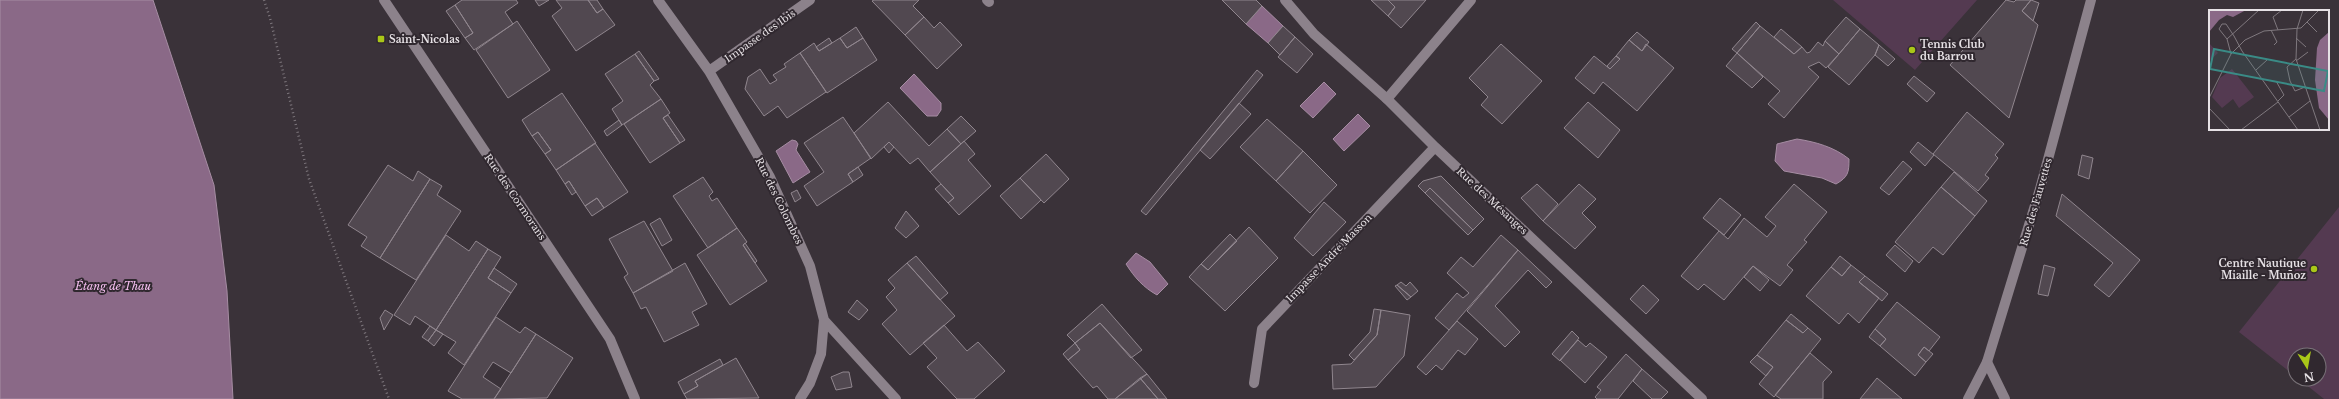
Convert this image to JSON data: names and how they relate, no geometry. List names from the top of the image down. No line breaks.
{"streets":{"street":["Impasse des Ibis","Rue des Cormorans","Rue des Colombes","Rue des Mésanges","Rue des Fauvettes","Impasse André Masson"]},"crossings":[["Impasse des Ibis","Rue des Colombes"],["Rue des Mésanges","Impasse André Masson"]],"water":["Étang de Thau"],"places":{"transit":["Saint-Nicolas"],"other":["Tennis Club du Barrou","Centre Nautique Miaille - Muñoz"]},"north":"bottom"}
